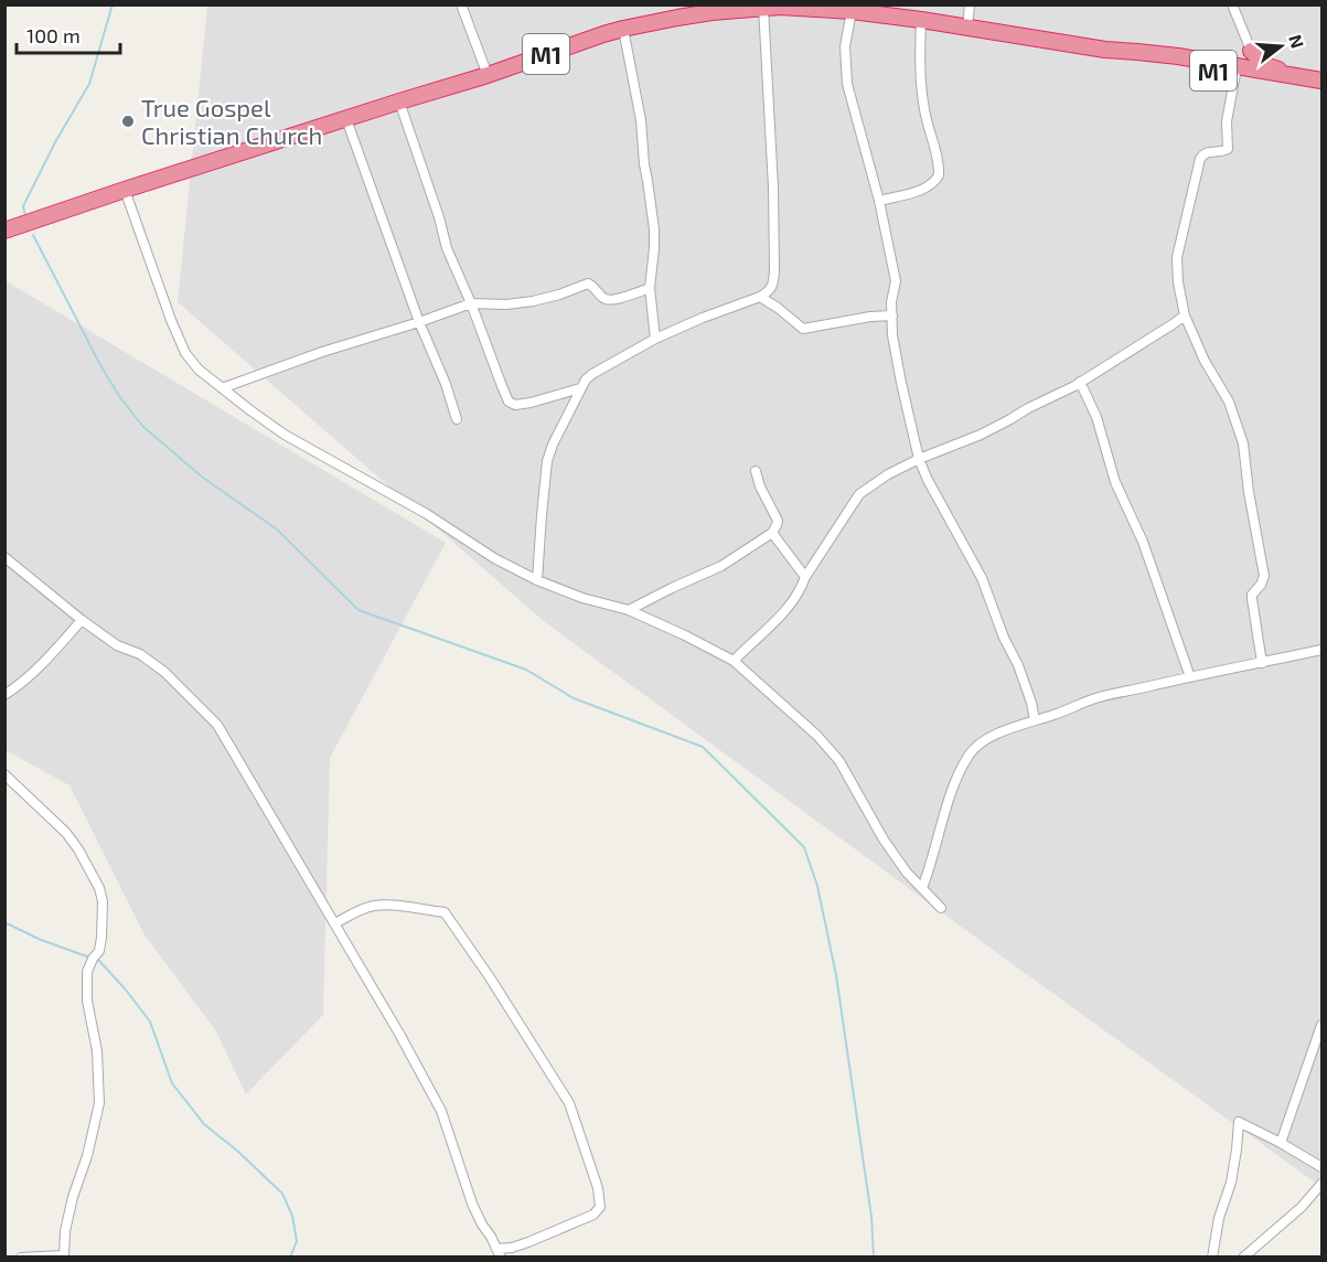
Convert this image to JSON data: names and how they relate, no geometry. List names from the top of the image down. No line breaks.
{"streets":{"highway":["M1"]},"places":["True Gospel Christian Church"],"scale_bar":"100 m","north":"right"}
